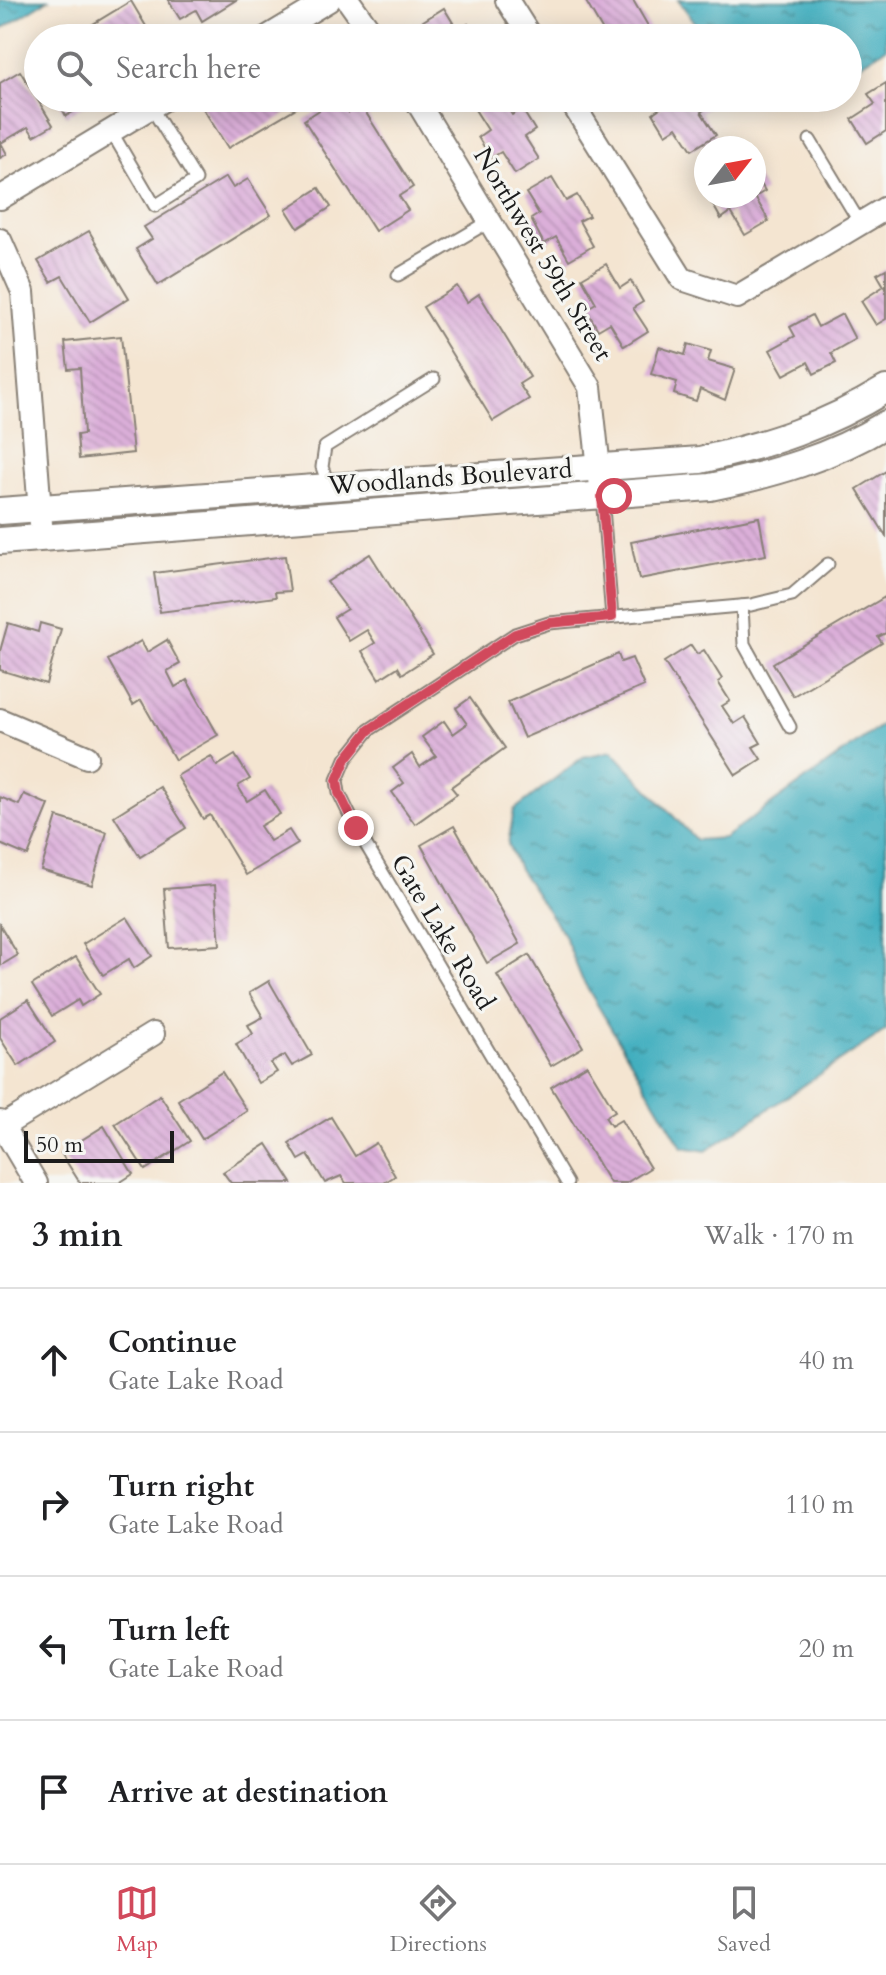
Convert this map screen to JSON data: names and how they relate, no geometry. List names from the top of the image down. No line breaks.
{"streets":{"street":["Northwest 59th Street","Woodlands Boulevard"],"lane":["Gate Lake Road"]},"crossings":[["Northwest 59th Street","Woodlands Boulevard"]],"scale_bar":"50 m","north":"top right","page":{"search":"Search here","scale":"50 m","heading":["3 min","Walk · 170 m"],"list":[["Continue","Gate Lake Road","40 m"],["Turn right","Gate Lake Road","110 m"],["Turn left","Gate Lake Road","20 m"],"Arrive at destination"],"nav":["Map","Directions","Saved"]}}
